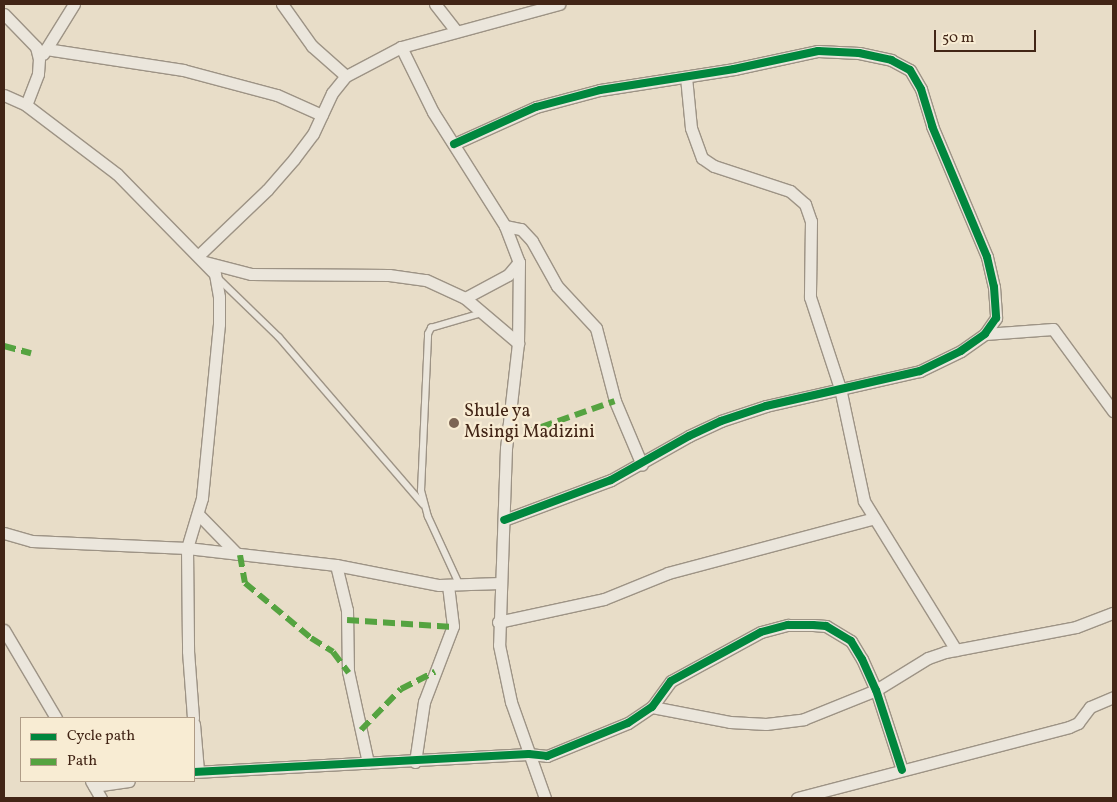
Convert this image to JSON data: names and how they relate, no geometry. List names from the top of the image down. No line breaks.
{"places":["Shule ya Msingi Madizini"],"legend":["Cycle path","Path"],"scale_bar":"50 m"}
